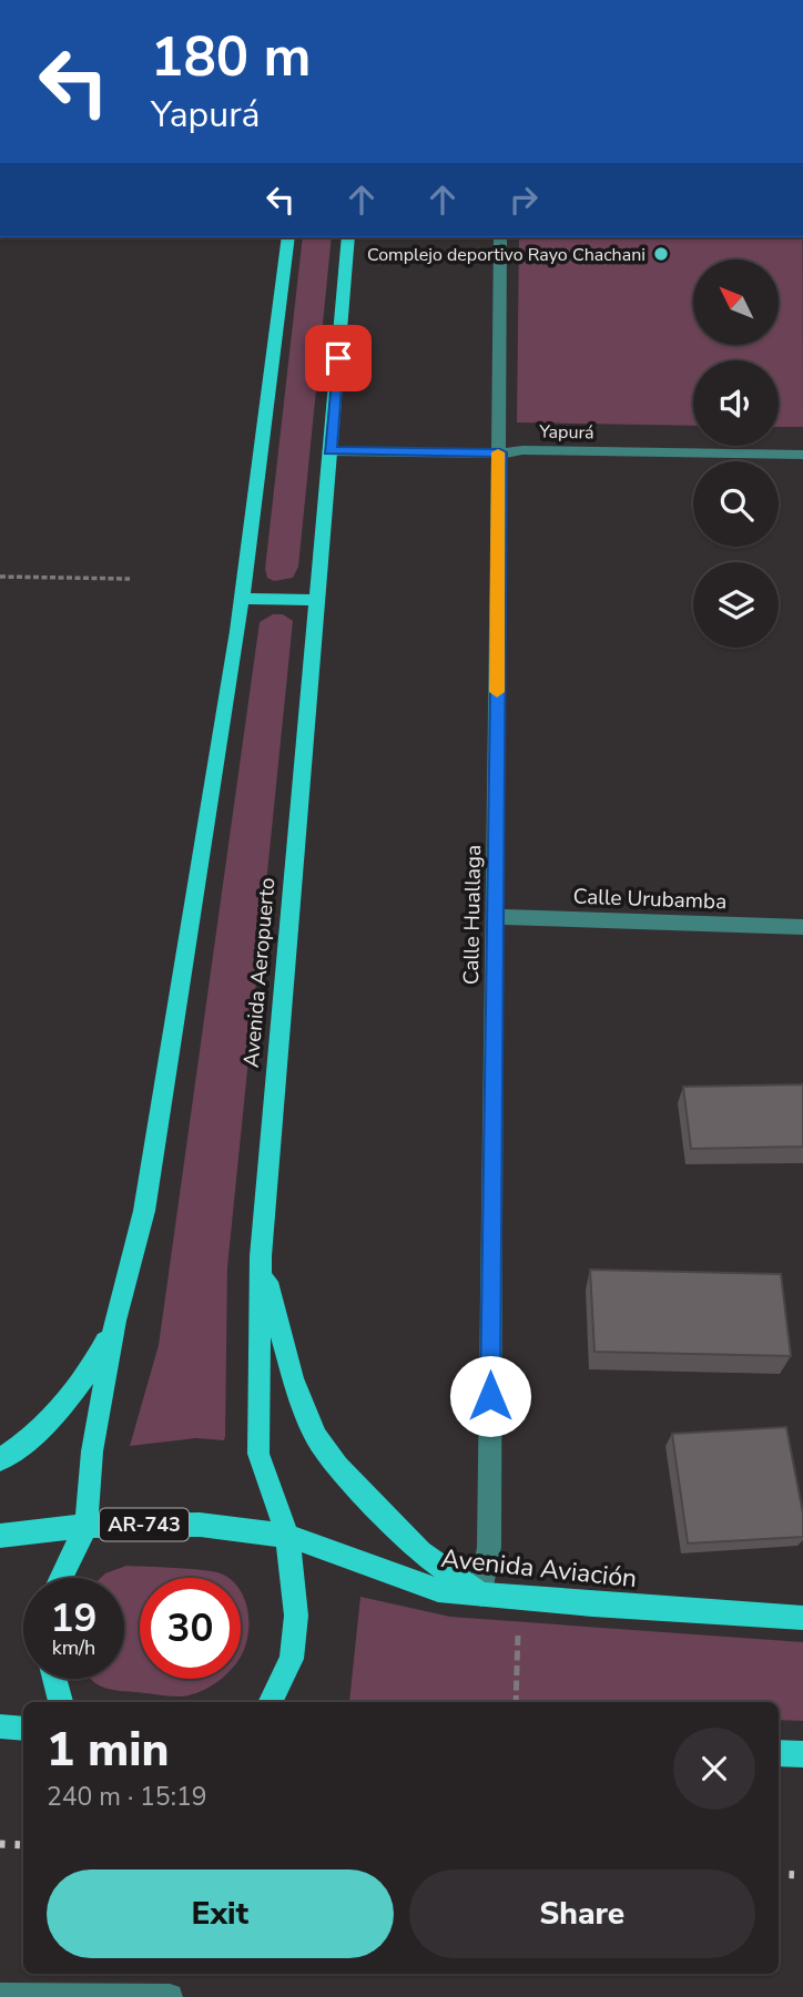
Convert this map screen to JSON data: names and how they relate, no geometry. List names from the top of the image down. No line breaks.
{"streets":{"main road":["Avenida Aeropuerto","AR-743","Avenida Aviación"],"street":["Yapurá","Calle Urubamba","Calle Huallaga"]},"crossings":[["Yapurá","Calle Huallaga"],["Yapurá","Avenida Aeropuerto"],["Calle Urubamba","Calle Huallaga"],["Calle Huallaga","Avenida Aviación"],["Avenida Aeropuerto","Avenida Aviación"]],"places":["Complejo deportivo Rayo Chachani"],"north":"top left","page":{"turn":["180 m","Yapurá"],"speed":"19 km/h","limit":"30","heading":["1 min","240 m · 15:19"],"buttons":["Exit","Share"]}}
